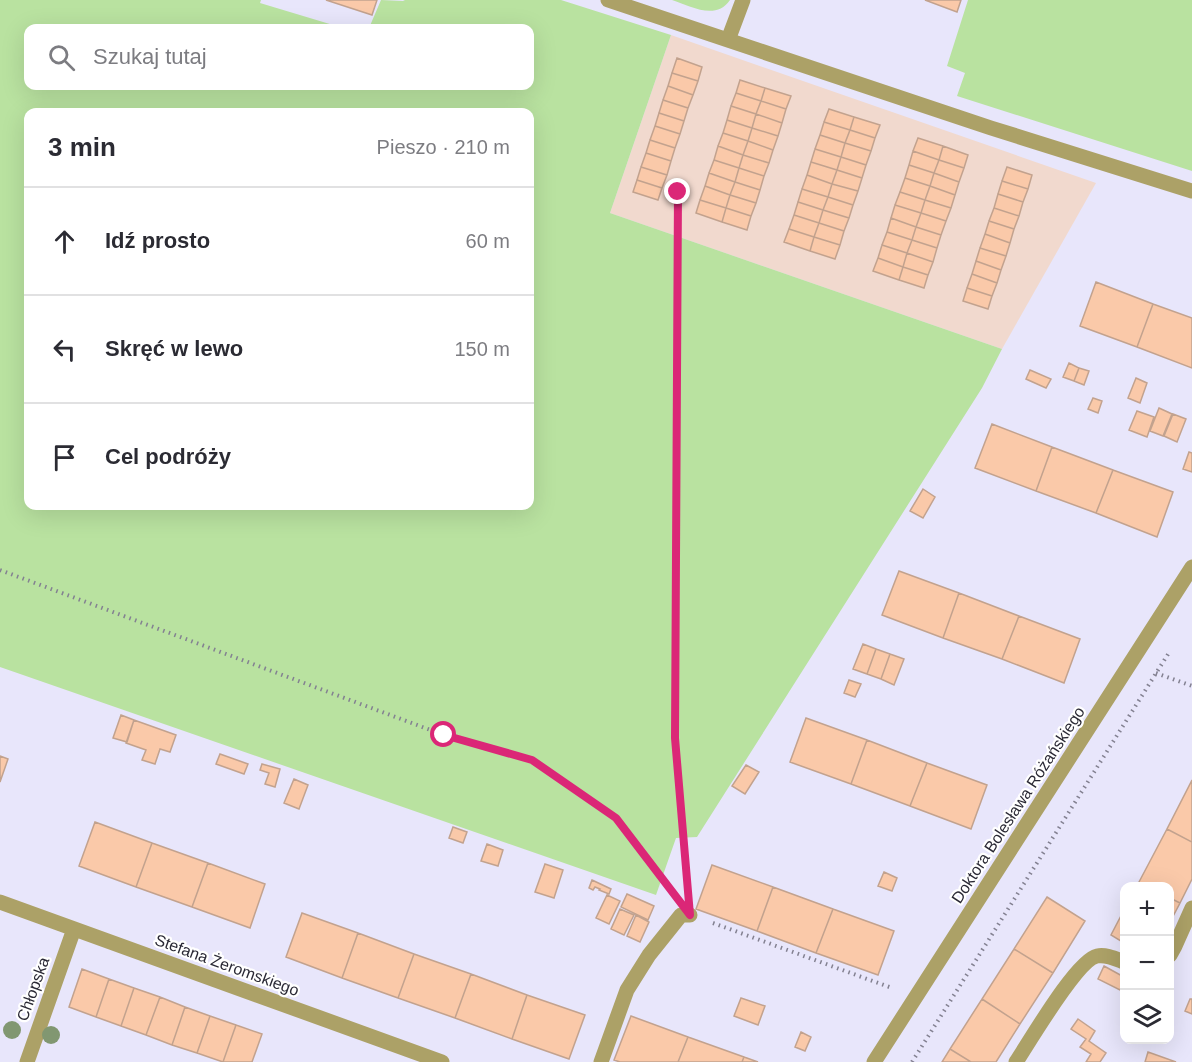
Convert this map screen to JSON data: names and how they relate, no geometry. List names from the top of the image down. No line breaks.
{"streets":{"street":["Doktora Bolesława Różańskiego","Stefana Żeromskiego","Chłopska"]},"crossings":[["Stefana Żeromskiego","Chłopska"]],"page":{"search":"Szukaj tutaj","heading":["3 min","Pieszo · 210 m"],"list":[["Idź prosto","60 m"],["Skręć w lewo","150 m"],"Cel podróży"],"map_buttons":["+","−"]}}
